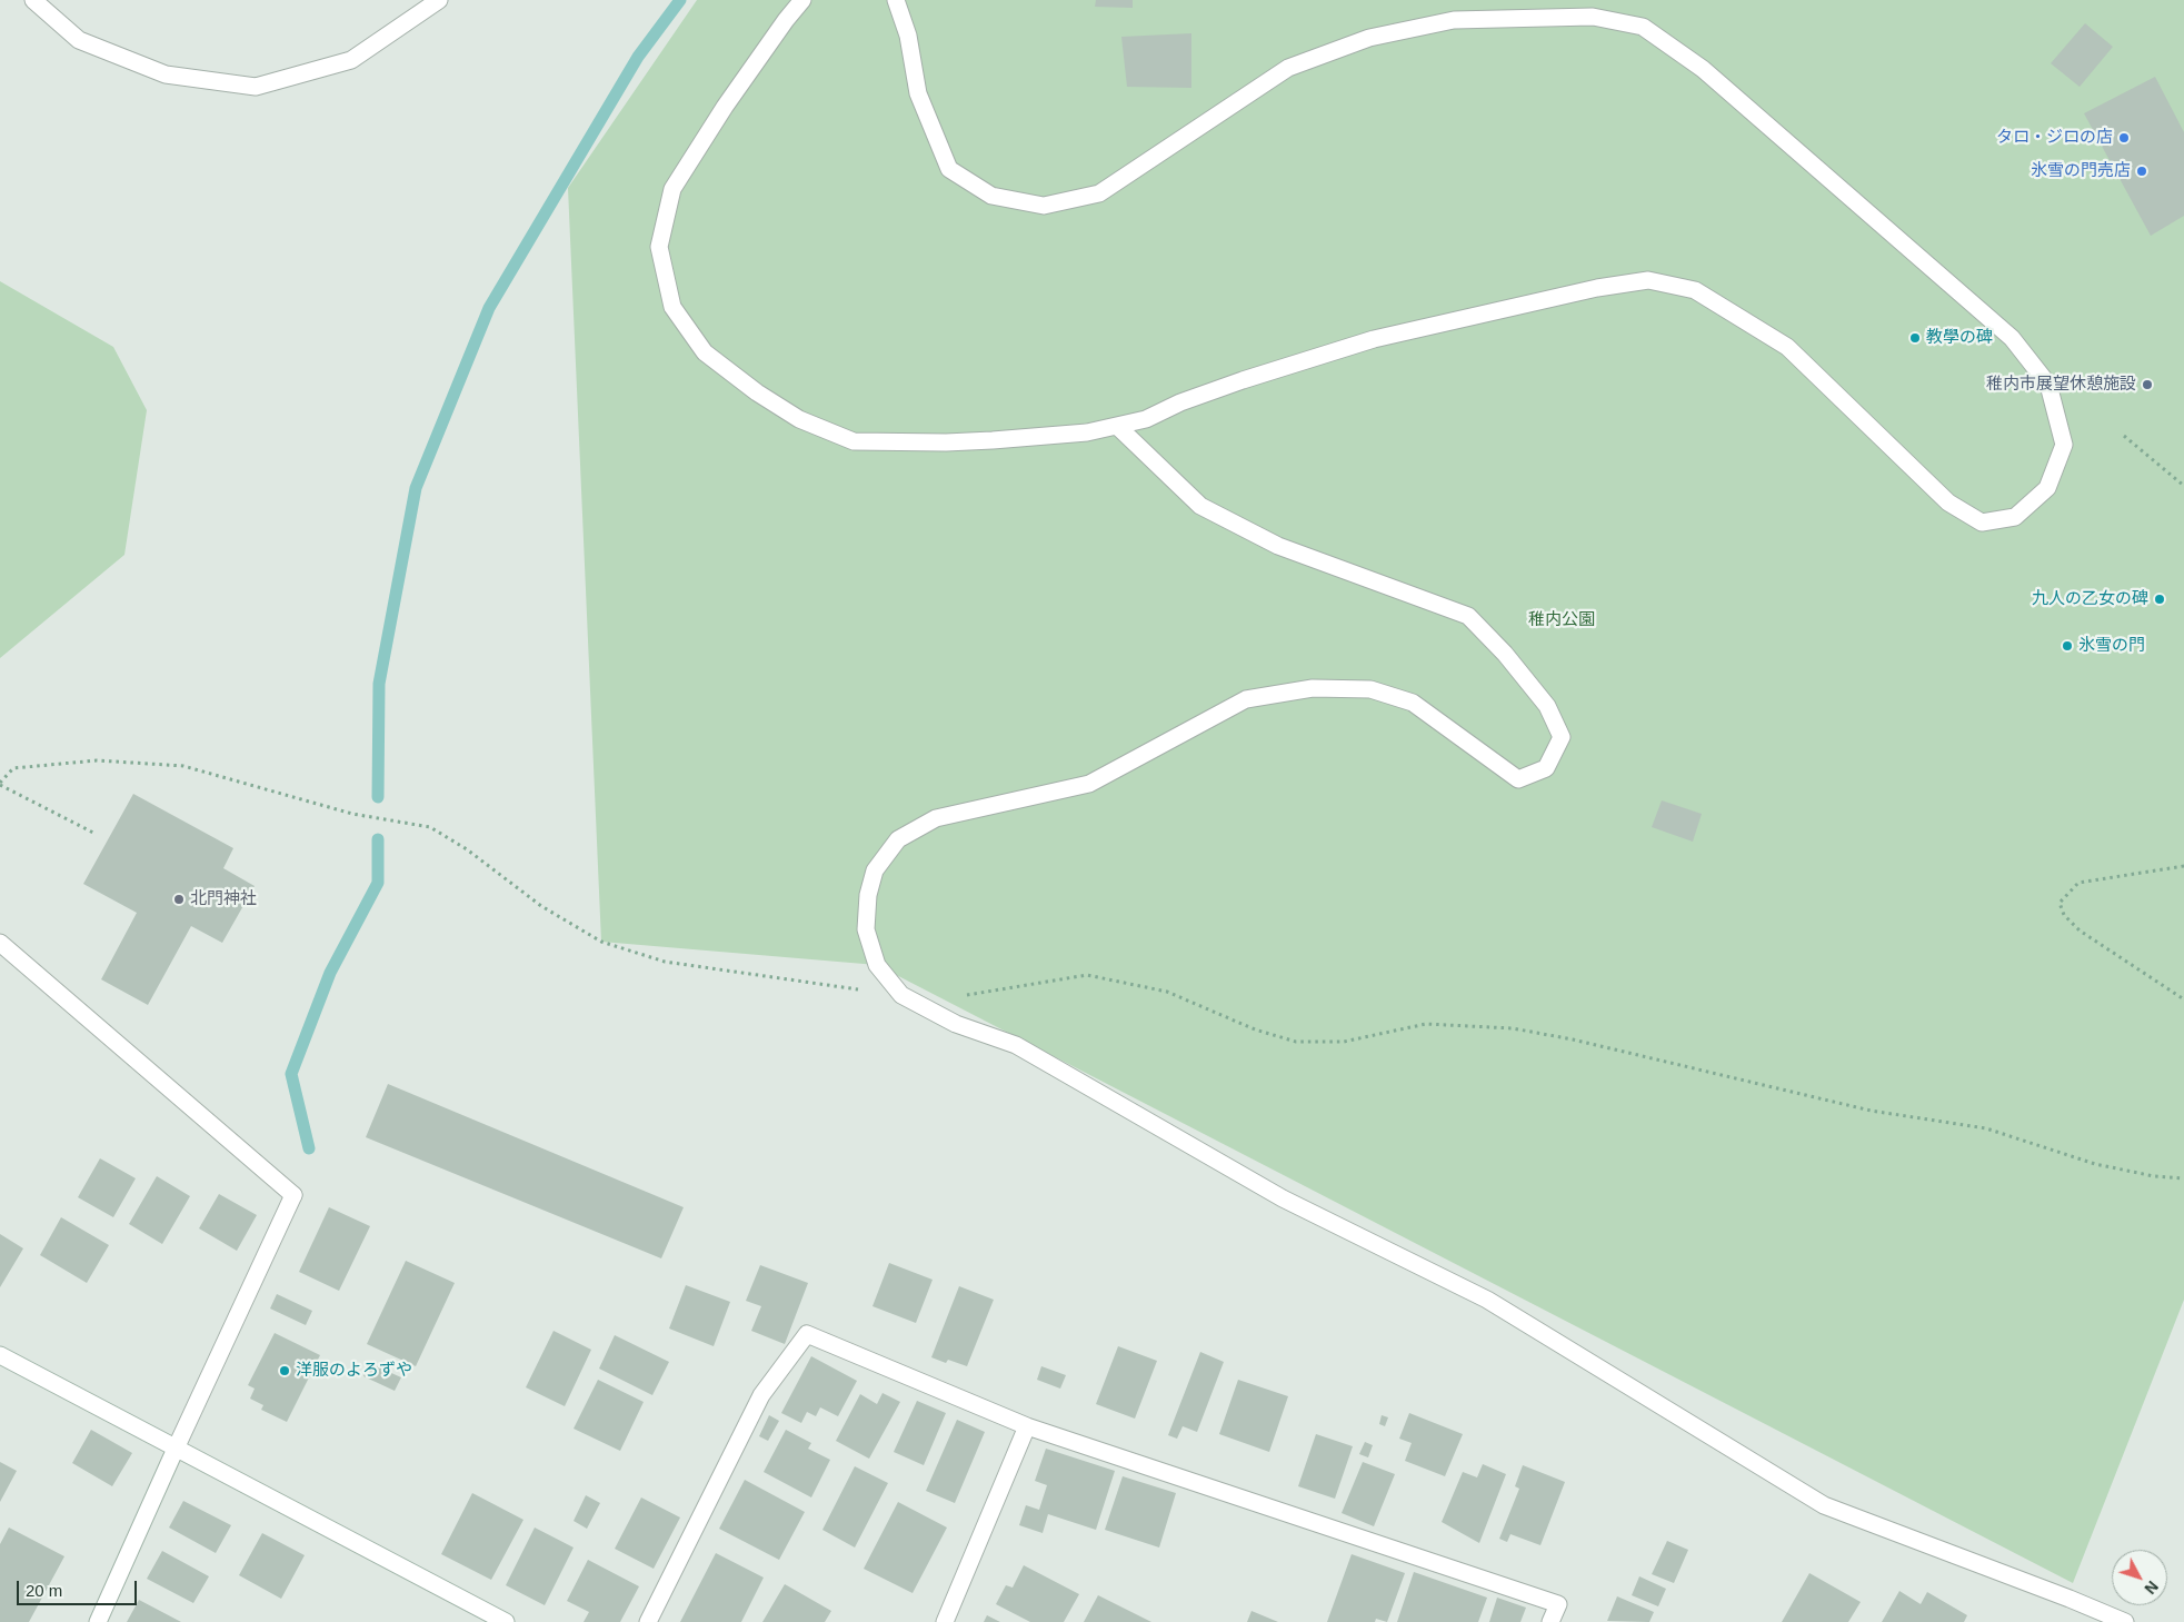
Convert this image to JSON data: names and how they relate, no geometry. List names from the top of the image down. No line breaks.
{"parks":["稚内公園"],"places":["タロ・ジロの店","氷雪の門売店","教學の碑","稚内市展望休憩施設","九人の乙女の碑","氷雪の門","北門神社","洋服のよろずや"],"scale_bar":"20 m","north":"bottom right"}
